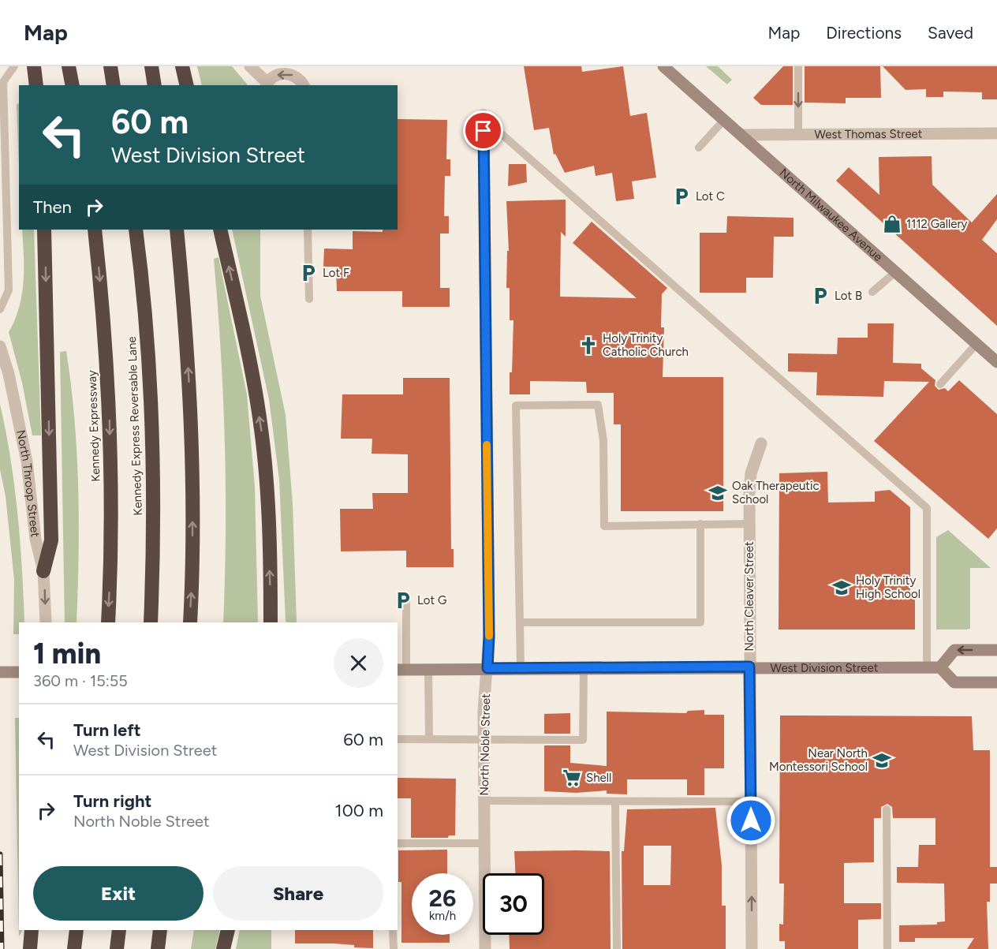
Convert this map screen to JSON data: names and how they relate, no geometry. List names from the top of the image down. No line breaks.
{"streets":{"highway":["Kennedy Expressway","Kennedy Express Reversable Lane"],"main road":["North Milwaukee Avenue","West Division Street"],"street":["West Thomas Street","North Throop Street","North Cleaver Street","North Noble Street"]},"crossings":[["West Thomas Street","North Milwaukee Avenue"],["North Cleaver Street","West Division Street"],["West Division Street","North Noble Street"]],"places":{"parking":["Lot C","Lot F","Lot B","Lot G"],"shop":["1112 Gallery"],"church":["Holy Trinity Catholic Church"],"school or university":["Oak Therapeutic School","Holy Trinity High School","Near North Montessori School"],"supermarket":["Shell"]},"page":{"header":"Map","nav":["Map","Directions","Saved"],"turn":["60 m","West Division Street"],"then":"Then","heading":["1 min","360 m · 15:55"],"list":[{"name":"Turn left","note":"West Division Street","value":"60 m"},{"name":"Turn right","note":"North Noble Street","value":"100 m"}],"buttons":["Exit","Share"],"speed":"26 km/h","limit":"30"}}
